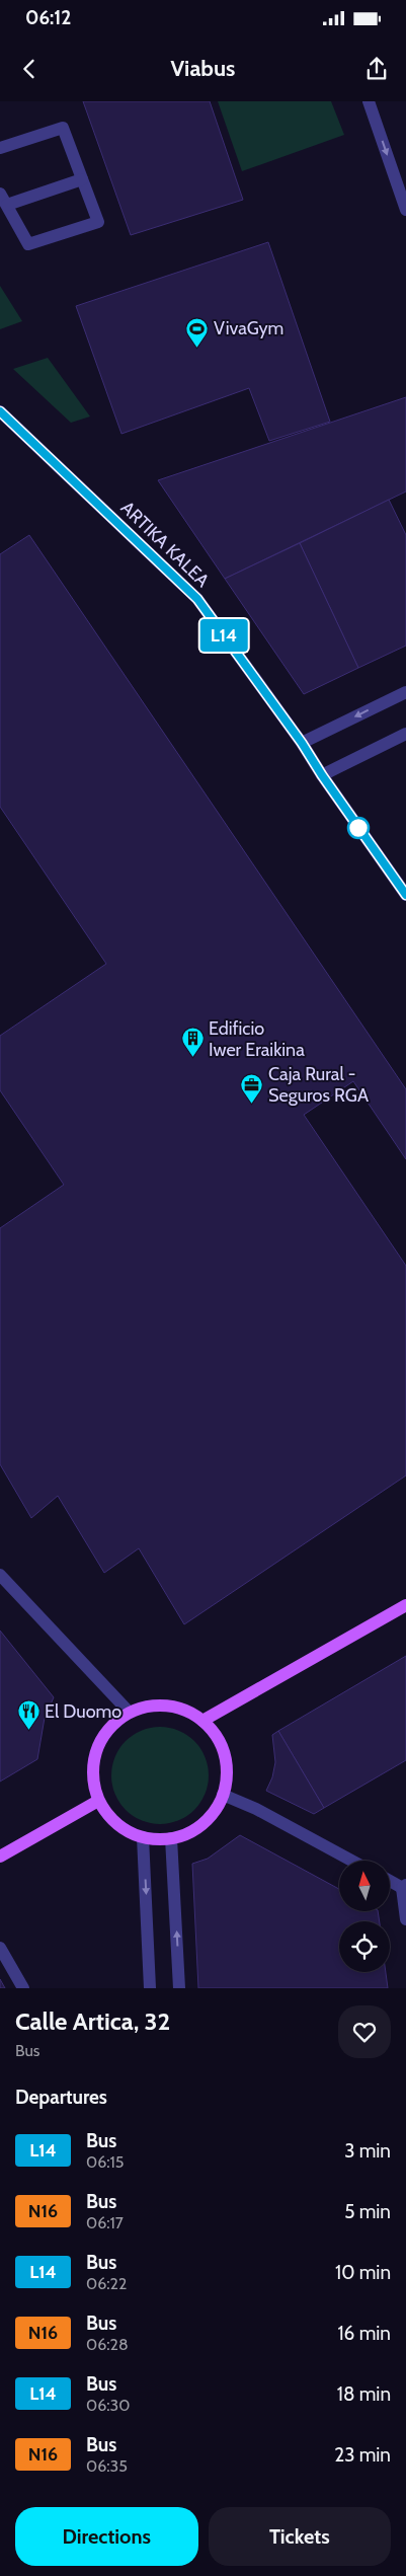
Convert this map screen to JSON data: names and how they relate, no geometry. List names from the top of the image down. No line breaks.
{"streets":{"street":["ARTIKA KALEA"]},"places":{"sports":["VivaGym"],"building":["Edificio Iwer Eraikina"],"office":["Caja Rural - Seguros RGA"],"restaurant":["El Duomo"]},"lines":["bus line L14"],"north":"top","page":{"status":"06:12","header":"Viabus","on_map":"L14","heading":[["Calle Artica, 32","Bus"],"Departures"],"list":[{"mark":"L14","name":"Bus","note":"06:15","value":"3 min"},{"mark":"N16","name":"Bus","note":"06:17","value":"5 min"},{"mark":"L14","name":"Bus","note":"06:22","value":"10 min"},{"mark":"N16","name":"Bus","note":"06:28","value":"16 min"},{"mark":"L14","name":"Bus","note":"06:30","value":"18 min"},{"mark":"N16","name":"Bus","note":"06:35","value":"23 min"}],"buttons":["Directions","Tickets"]}}
